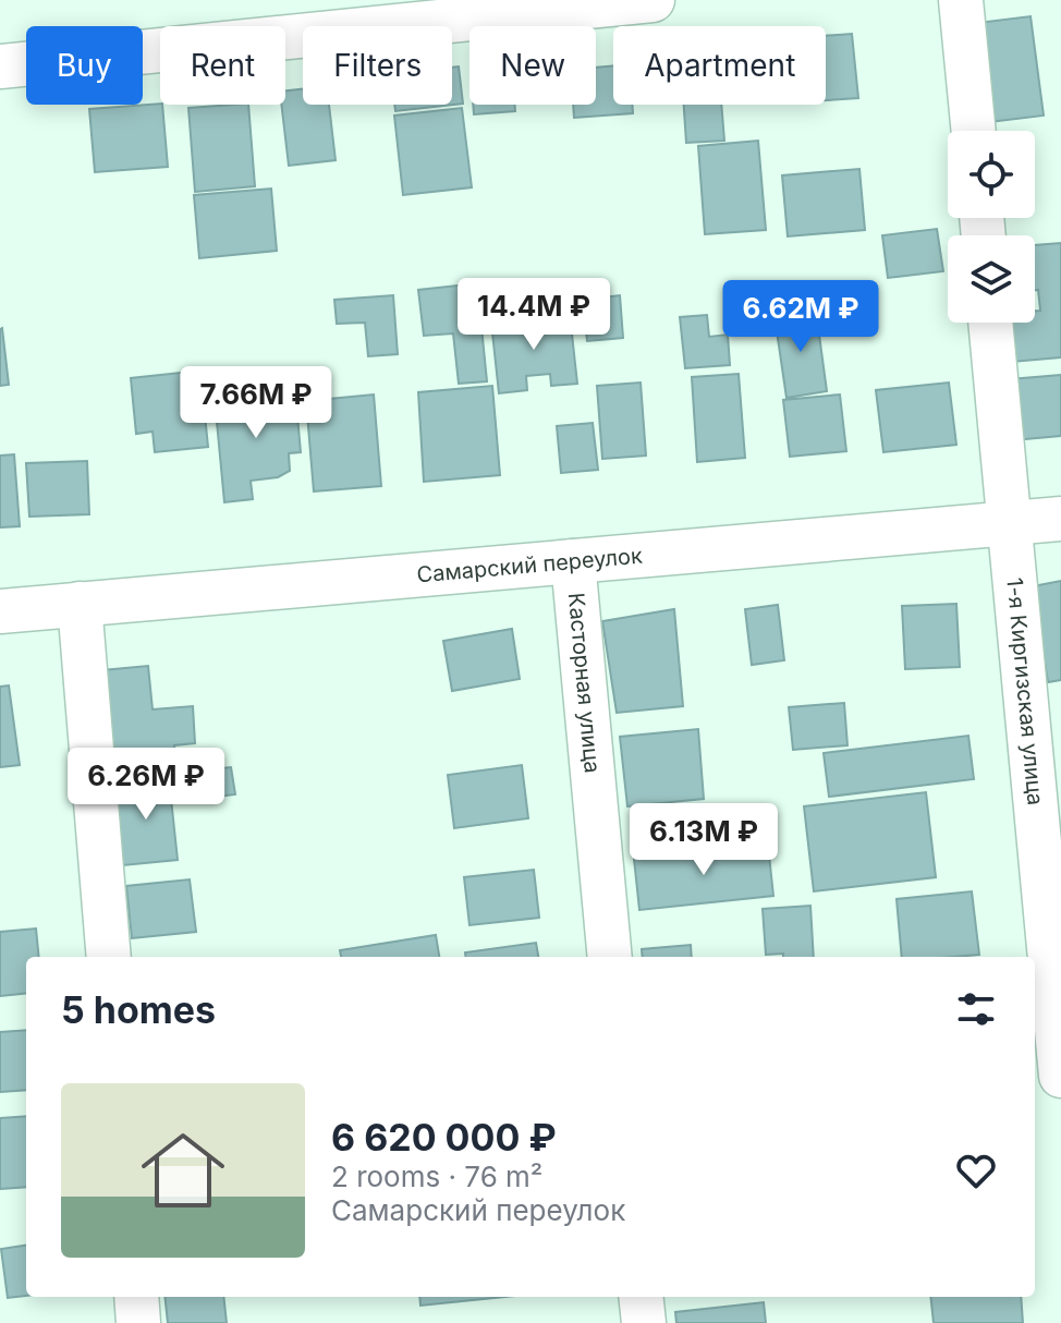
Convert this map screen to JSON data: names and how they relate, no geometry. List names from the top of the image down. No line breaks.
{"streets":{"street":["Самарский переулок","Касторная улица","1-я Киргизская улица"]},"crossings":[["Самарский переулок","Касторная улица"],["Самарский переулок","1-я Киргизская улица"]],"page":{"chip":["Buy","Rent","Filters","New","Apartment"],"price":["14.4M ₽","6.62M ₽","7.66M ₽","6.26M ₽","6.13M ₽"],"heading":"5 homes","list":[{"name":"6 620 000 ₽","note":"2 rooms · 76 m² · Самарский переулок"}]}}
